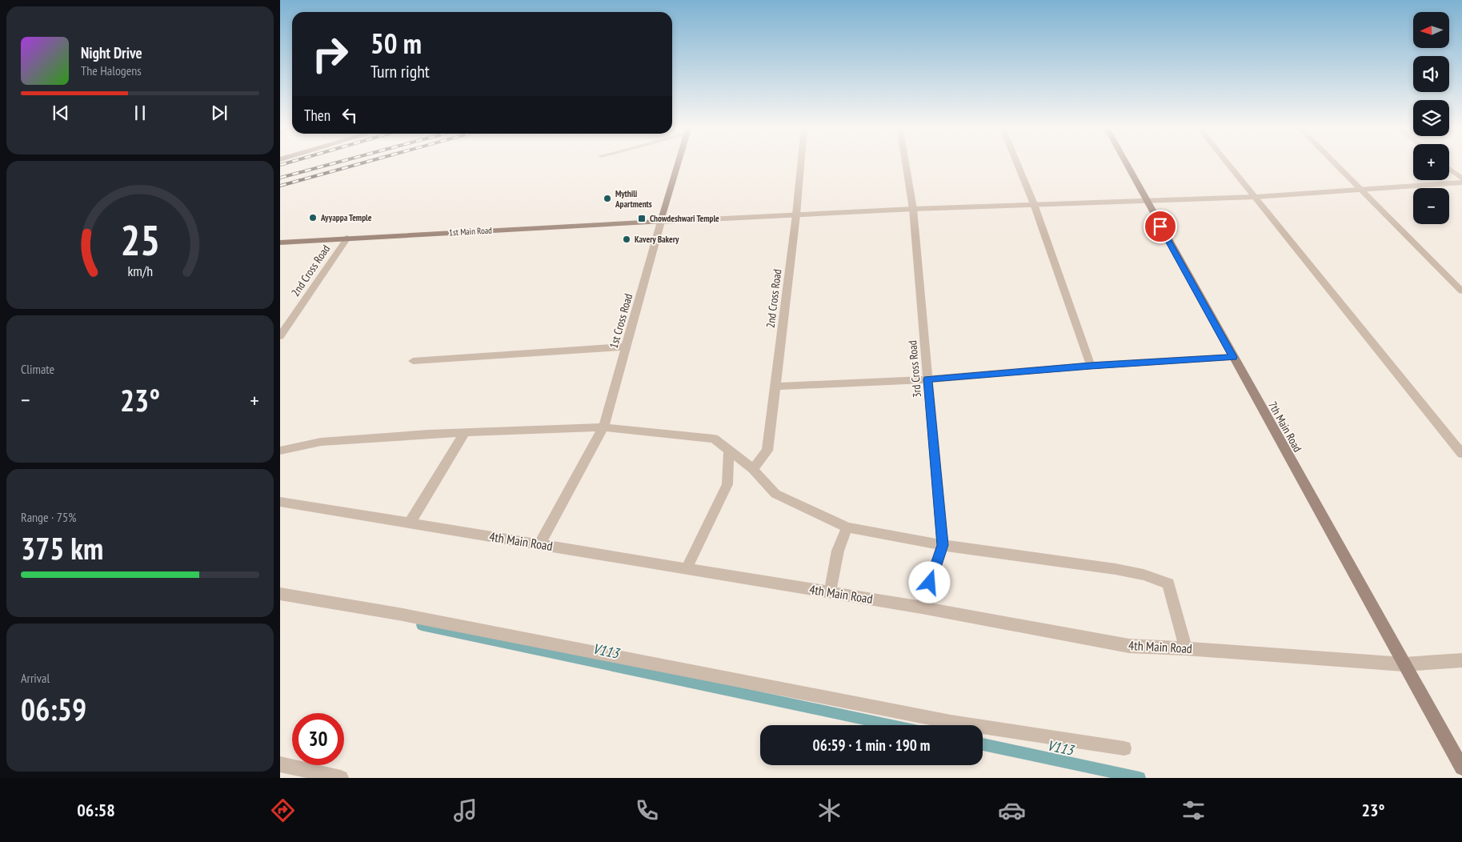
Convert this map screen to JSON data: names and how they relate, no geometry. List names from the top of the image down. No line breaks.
{"streets":{"main road":["1st Main Road","7th Main Road"],"street":["2nd Cross Road","1st Cross Road","3rd Cross Road","4th Main Road"]},"crossings":[["1st Main Road","2nd Cross Road"],["1st Main Road","1st Cross Road"],["1st Cross Road","4th Main Road"],["3rd Cross Road","4th Main Road"],["7th Main Road","4th Main Road"]],"water":["V113"],"places":{"other":["Mythili Apartments","Ayyappa Temple","Kavery Bakery"],"transit":["Chowdeshwari Temple"]},"north":"left","page":{"map_buttons":["+","−"],"turn":["50 m","Turn right"],"song":["Night Drive","The Halogens"],"then":"Then","tile":["Climate",["Range · 75%","375 km"],["Arrival","06:59"]],"heat":["−","23°","+"],"limit":"30","trip":"06:59 · 1 min · 190 m","tabs":["06:58","23°"],"gauge":["25","km/h"]}}
